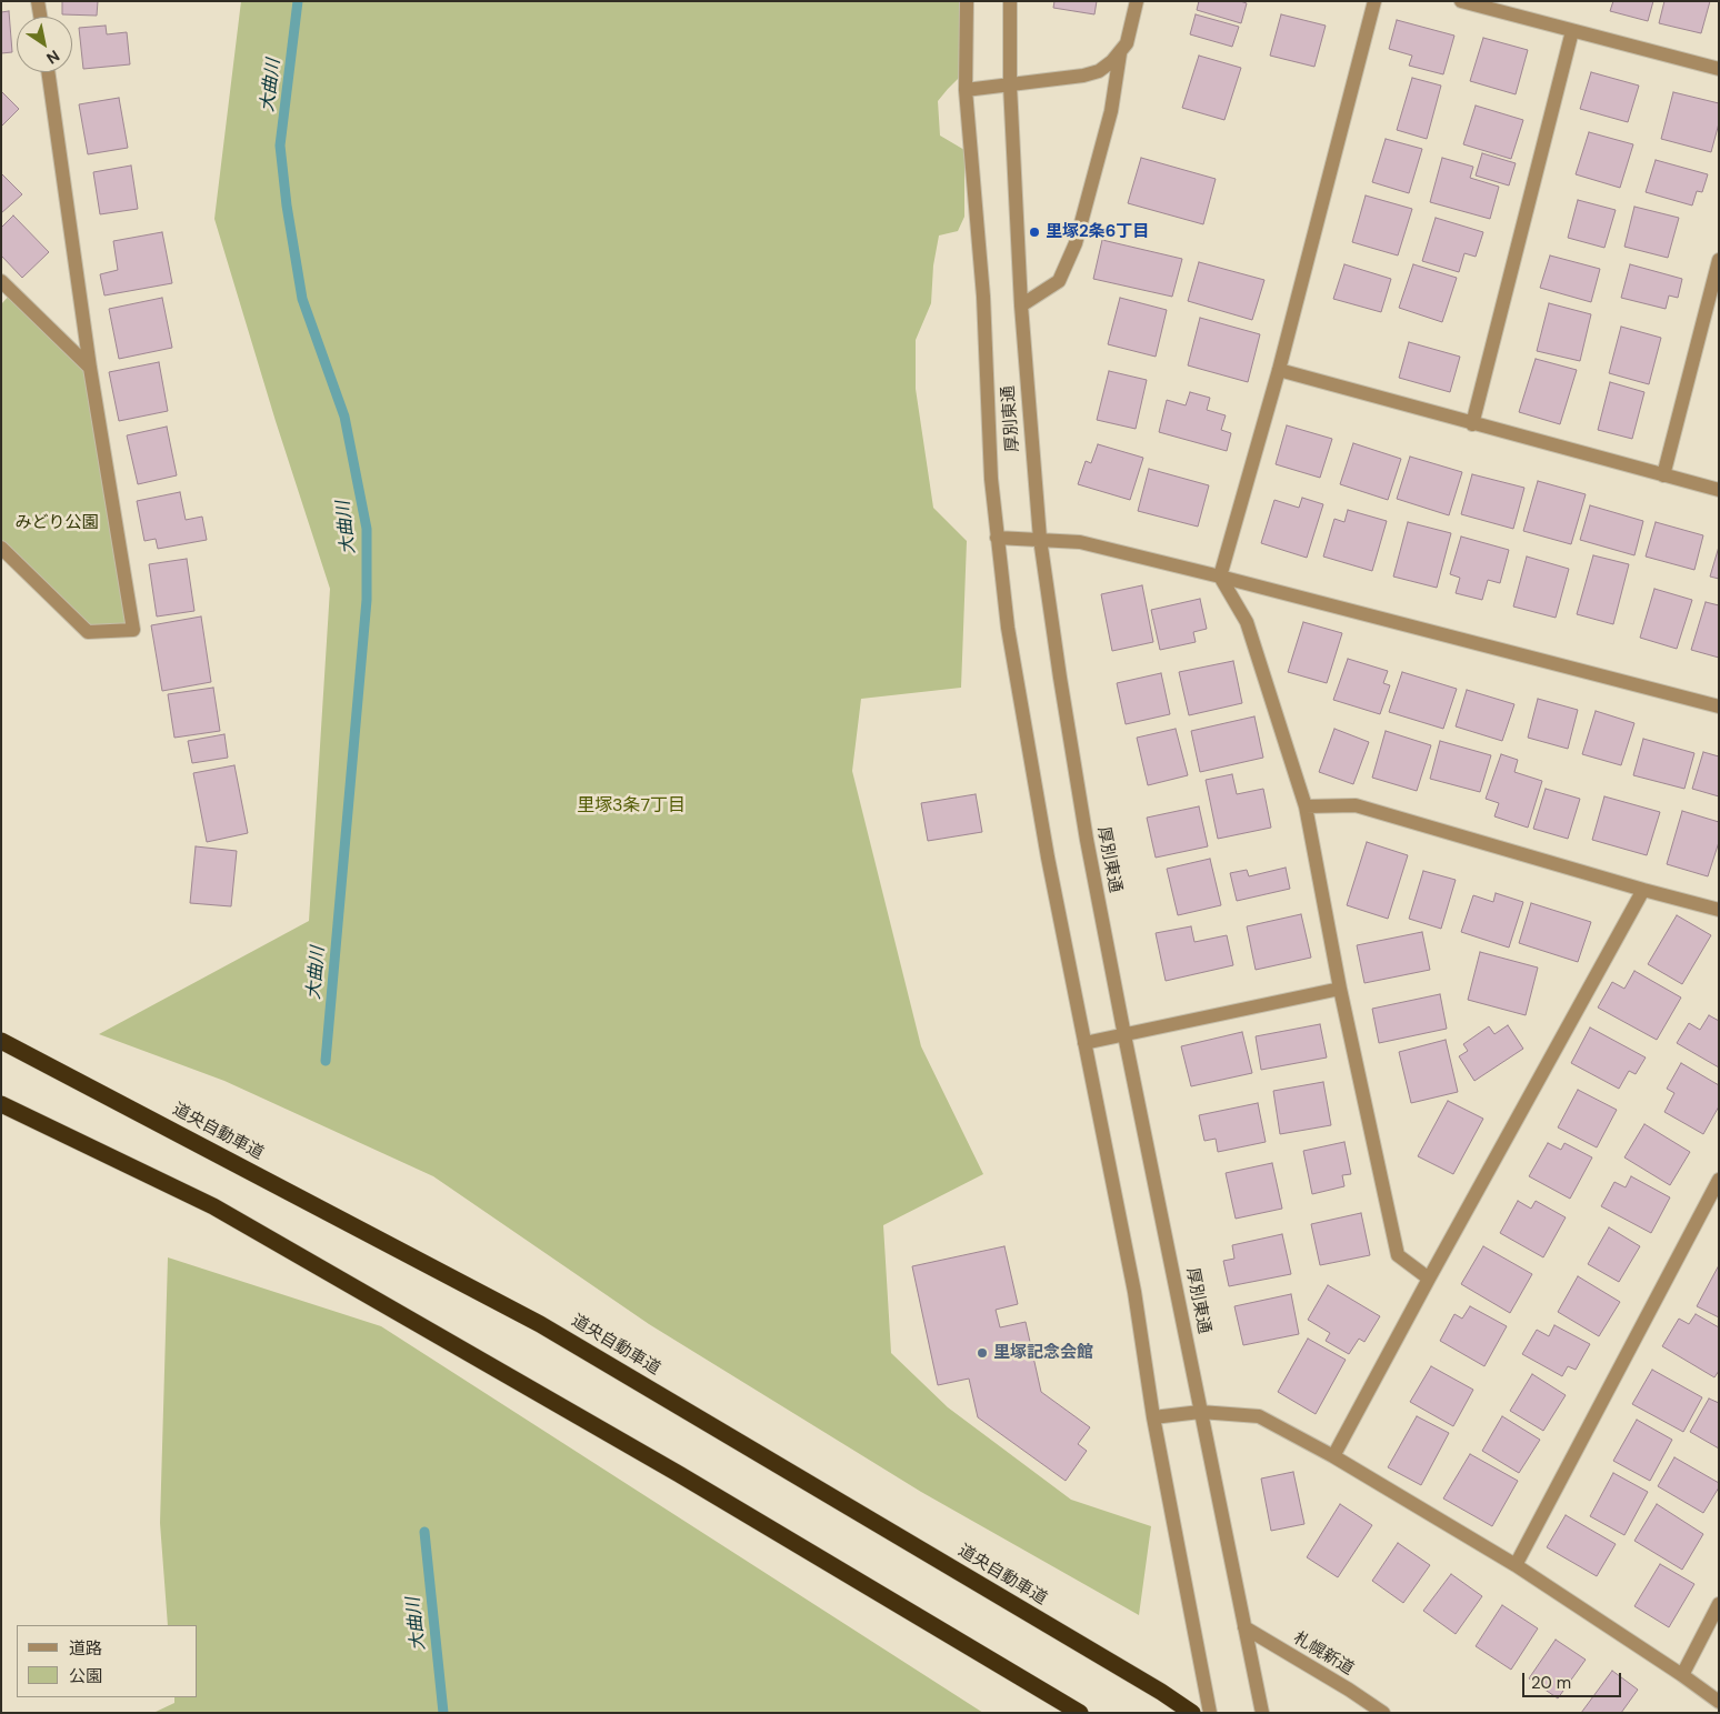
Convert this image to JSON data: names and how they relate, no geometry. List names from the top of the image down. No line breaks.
{"streets":{"highway":["道央自動車道"],"street":["厚別東通","札幌新道"]},"crossings":[["厚別東通","札幌新道"]],"districts":["里塚3条7丁目"],"water":["大曲川"],"parks":["みどり公園"],"places":["里塚2条6丁目","里塚記念会館"],"legend":["道路","公園"],"scale_bar":"20 m","north":"bottom right"}
